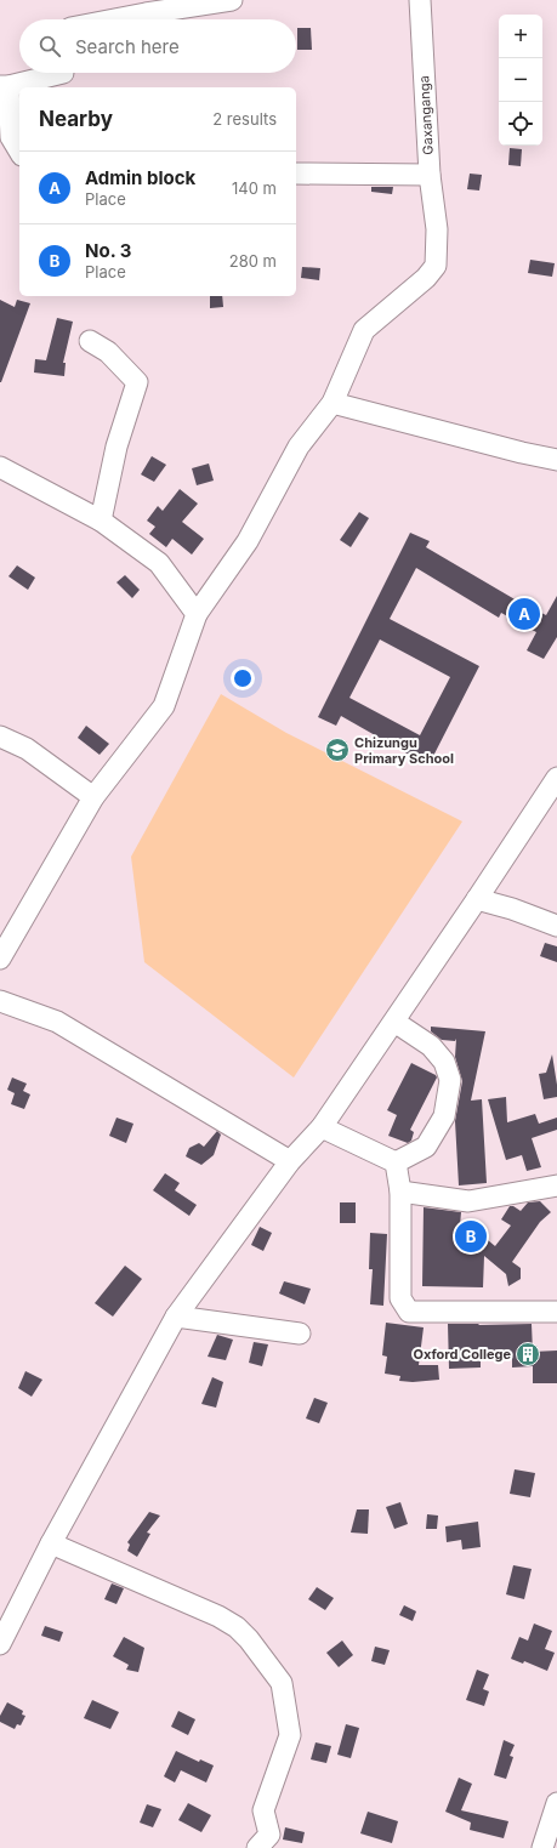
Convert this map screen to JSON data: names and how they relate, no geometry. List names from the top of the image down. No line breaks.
{"streets":{"street":["Gaxanganga"]},"places":{"school or university":["Chizungu Primary School"],"building":["Oxford College"]},"page":{"map_buttons":["+","−"],"search":"Search here","heading":["Nearby","2 results"],"list":[{"mark":"A","name":"Admin block","note":"Place","value":"140 m"},{"mark":"B","name":"No. 3","note":"Place","value":"280 m"}],"pins":["A","B"]}}
